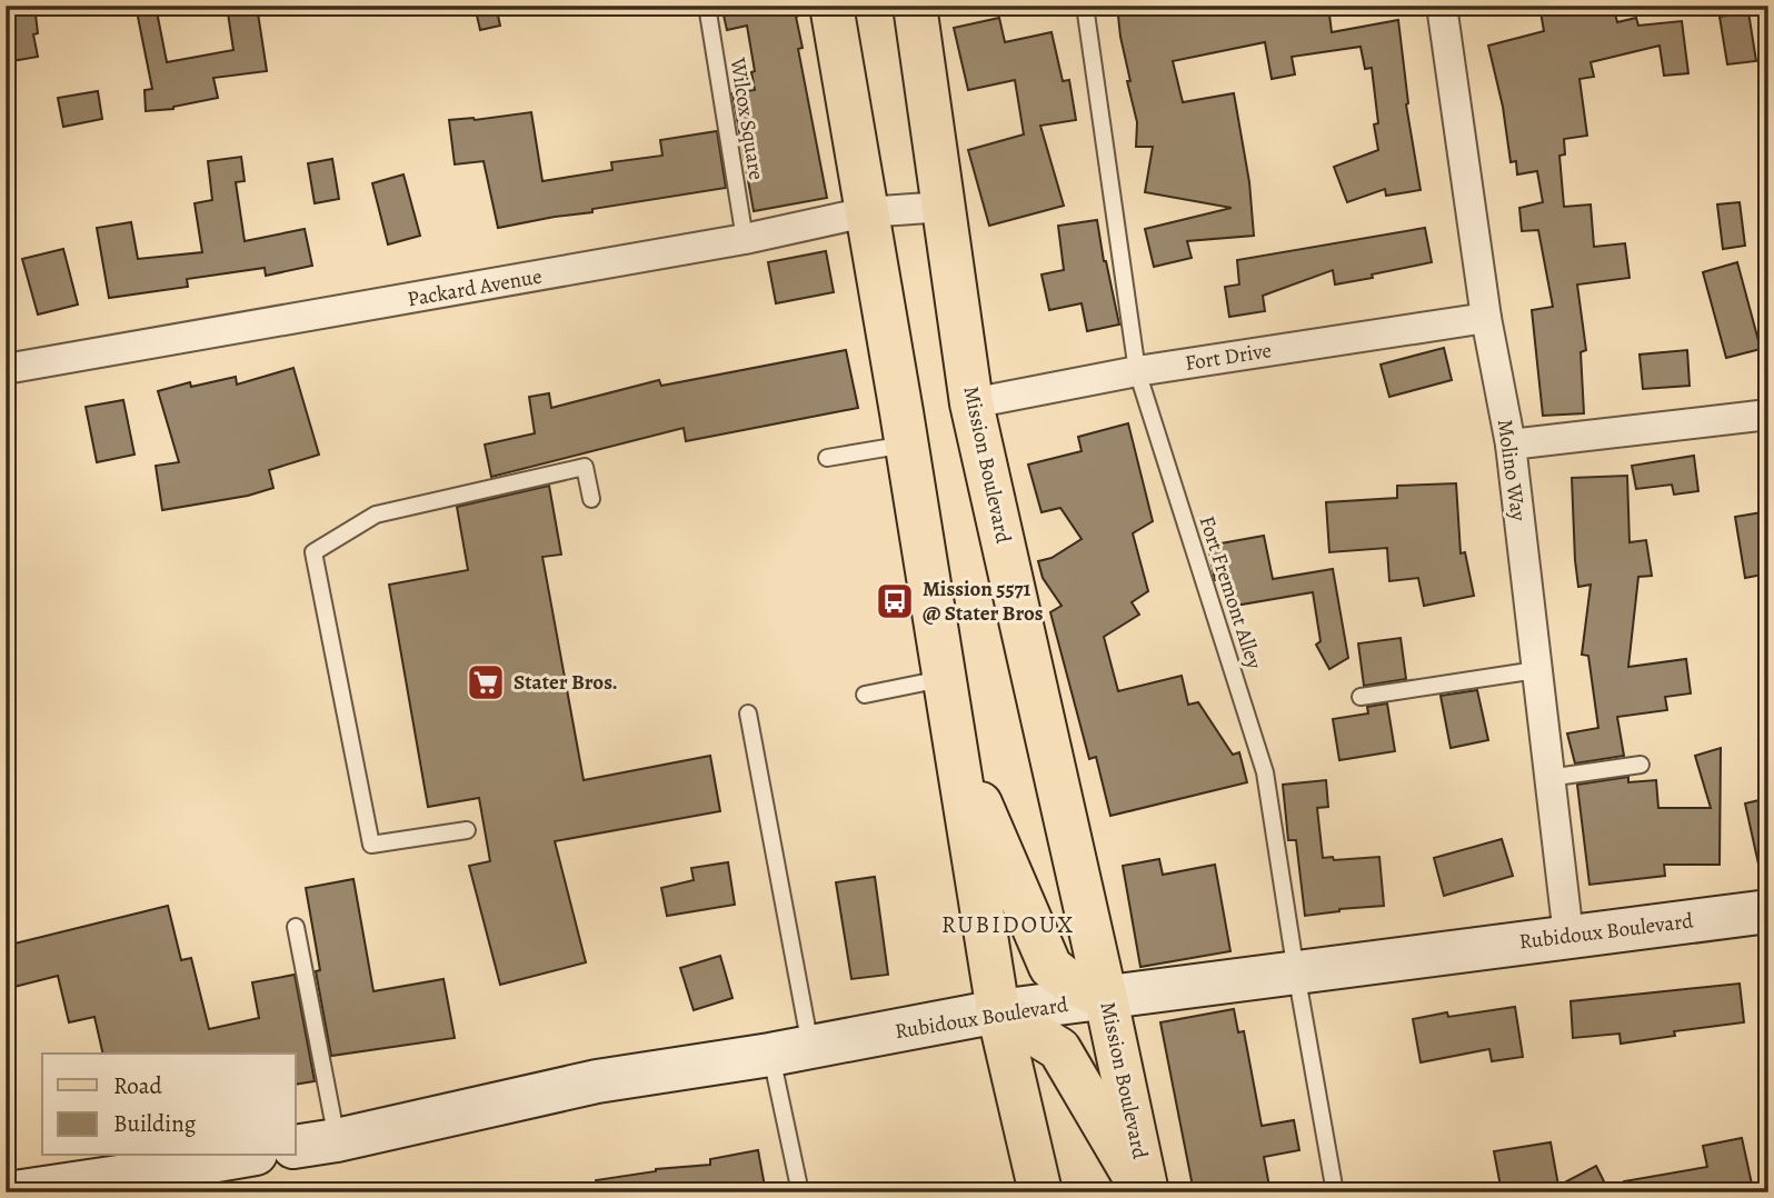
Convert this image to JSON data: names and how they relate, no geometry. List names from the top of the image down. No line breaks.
{"streets":{"main road":["Mission Boulevard","Rubidoux Boulevard"],"street":["Packard Avenue","Fort Drive","Molino Way"],"lane":["Wilcox Square","Fort Fremont Alley"]},"crossings":[["Wilcox Square","Packard Avenue"],["Packard Avenue","Mission Boulevard"],["Fort Drive","Mission Boulevard"],["Fort Drive","Molino Way"],["Fort Drive","Fort Fremont Alley"],["Mission Boulevard","Rubidoux Boulevard"],["Molino Way","Rubidoux Boulevard"],["Fort Fremont Alley","Rubidoux Boulevard"]],"districts":["RUBIDOUX"],"places":{"bus stop":["Mission 5571 @ Stater Bros"],"supermarket":["Stater Bros."]},"legend":["Road","Building"]}
